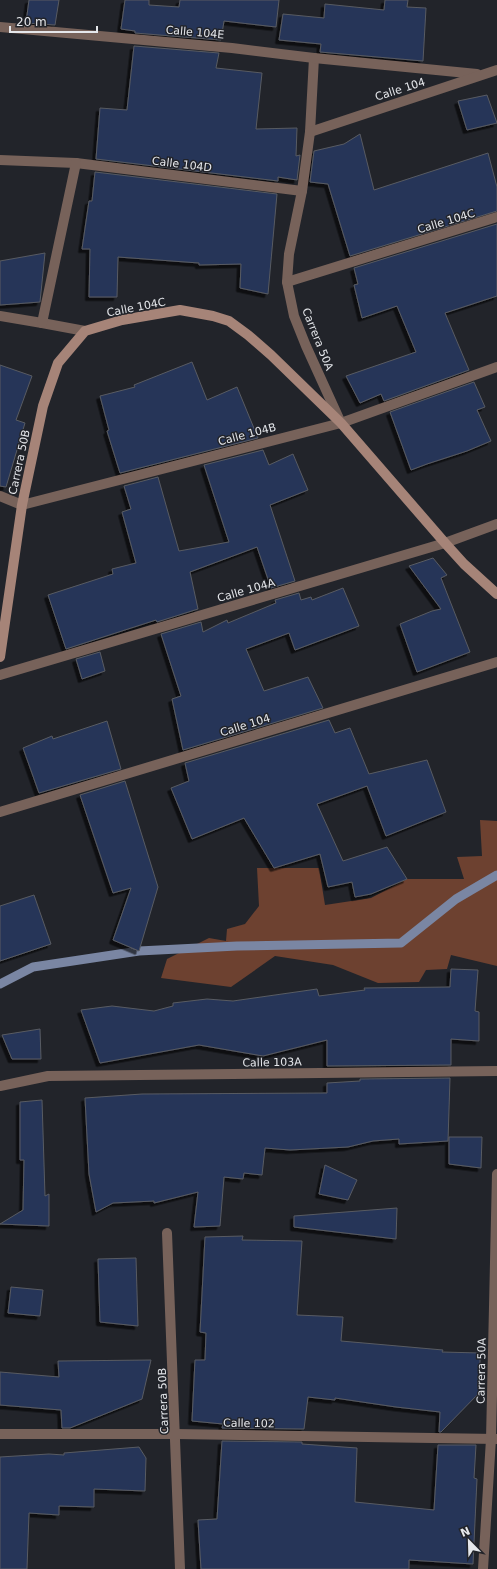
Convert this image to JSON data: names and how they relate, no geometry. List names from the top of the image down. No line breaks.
{"streets":{"street":["Calle 104E","Calle 104","Calle 104D","Calle 104C","Carrera 50A","Calle 104B","Carrera 50B","Calle 104A","Calle 103A","Calle 102"]},"crossings":[["Calle 104E","Calle 104"],["Calle 104D","Carrera 50A"],["Calle 104C","Carrera 50A"],["Calle 104C","Carrera 50B"],["Carrera 50A","Calle 104B"],["Carrera 50A","Calle 104A"],["Carrera 50A","Calle 102"],["Calle 104B","Carrera 50B"],["Carrera 50B","Calle 102"]],"scale_bar":"20 m","north":"top left"}
